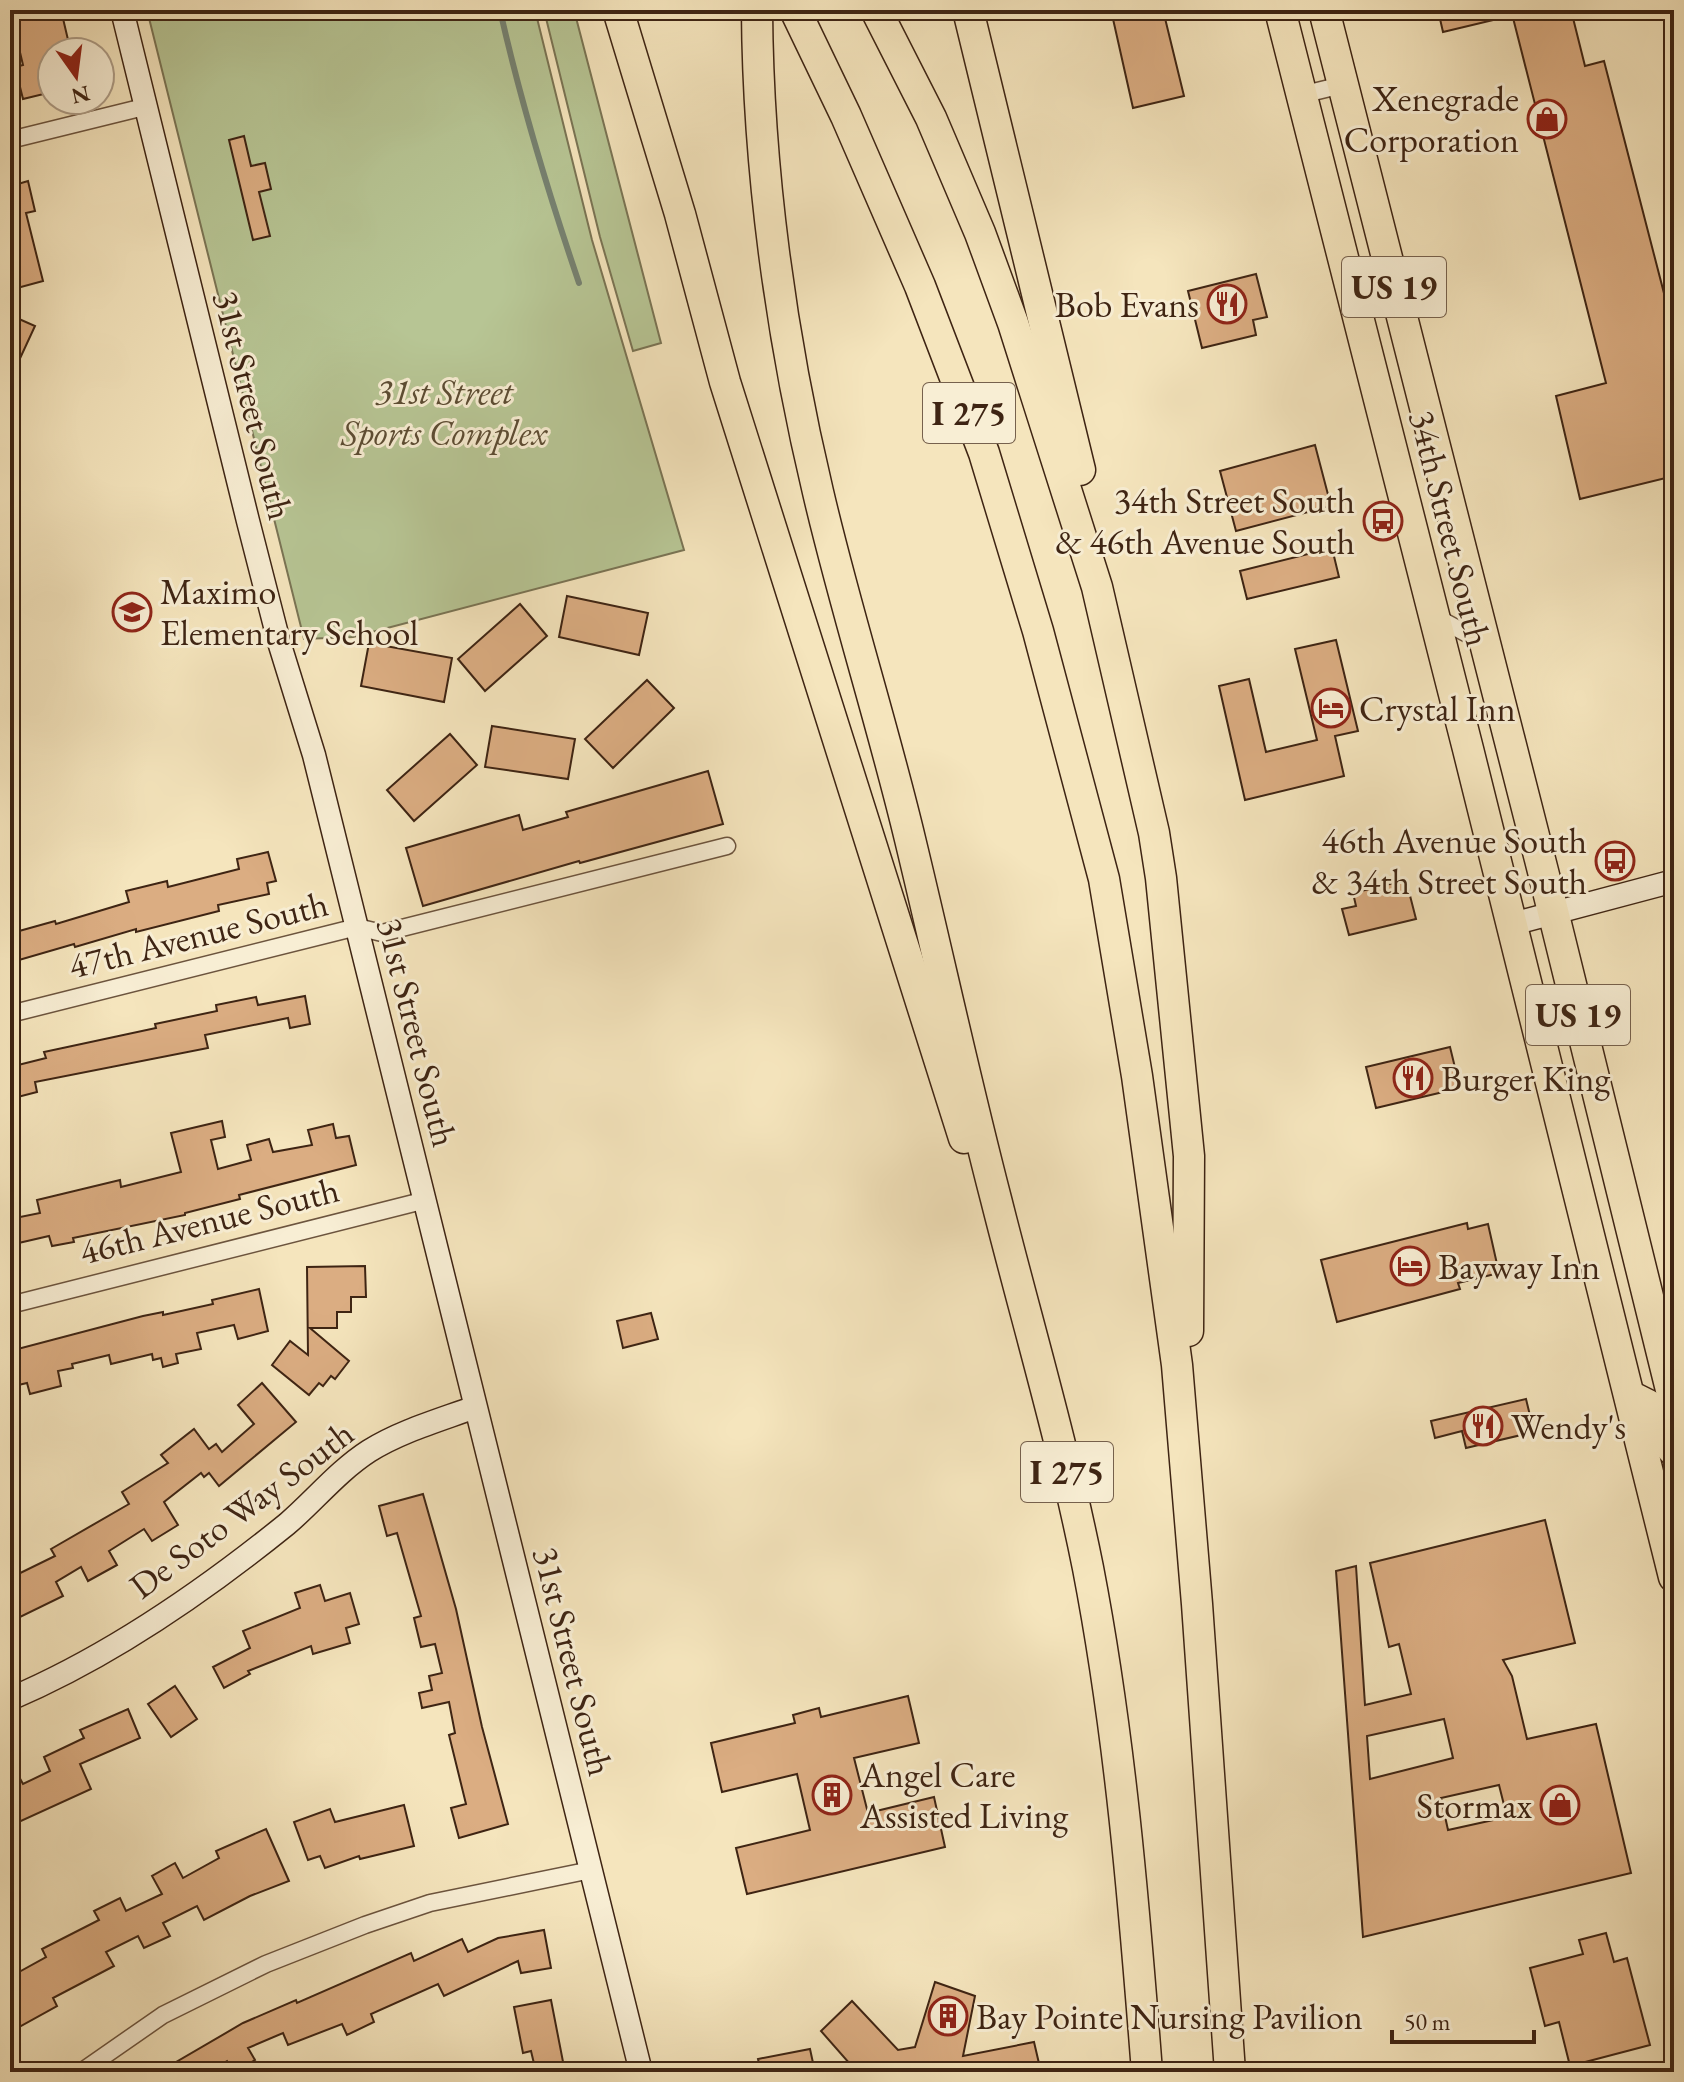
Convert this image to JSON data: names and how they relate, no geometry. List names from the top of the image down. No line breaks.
{"streets":{"highway":["US 19","I 275","34th Street South"],"street":["31st Street South","47th Avenue South","46th Avenue South","De Soto Way South"]},"crossings":[["31st Street South","47th Avenue South"],["31st Street South","46th Avenue South"],["31st Street South","De Soto Way South"]],"parks":["31st Street Sports Complex"],"places":{"shop":["Xenegrade Corporation","Stormax"],"restaurant":["Bob Evans","Burger King","Wendy's"],"bus stop":["34th Street South & 46th Avenue South","46th Avenue South & 34th Street South"],"school or university":["Maximo Elementary School"],"hotel":["Crystal Inn","Bayway Inn"],"building":["Angel Care Assisted Living","Bay Pointe Nursing Pavilion"]},"scale_bar":"50 m","north":"bottom"}
